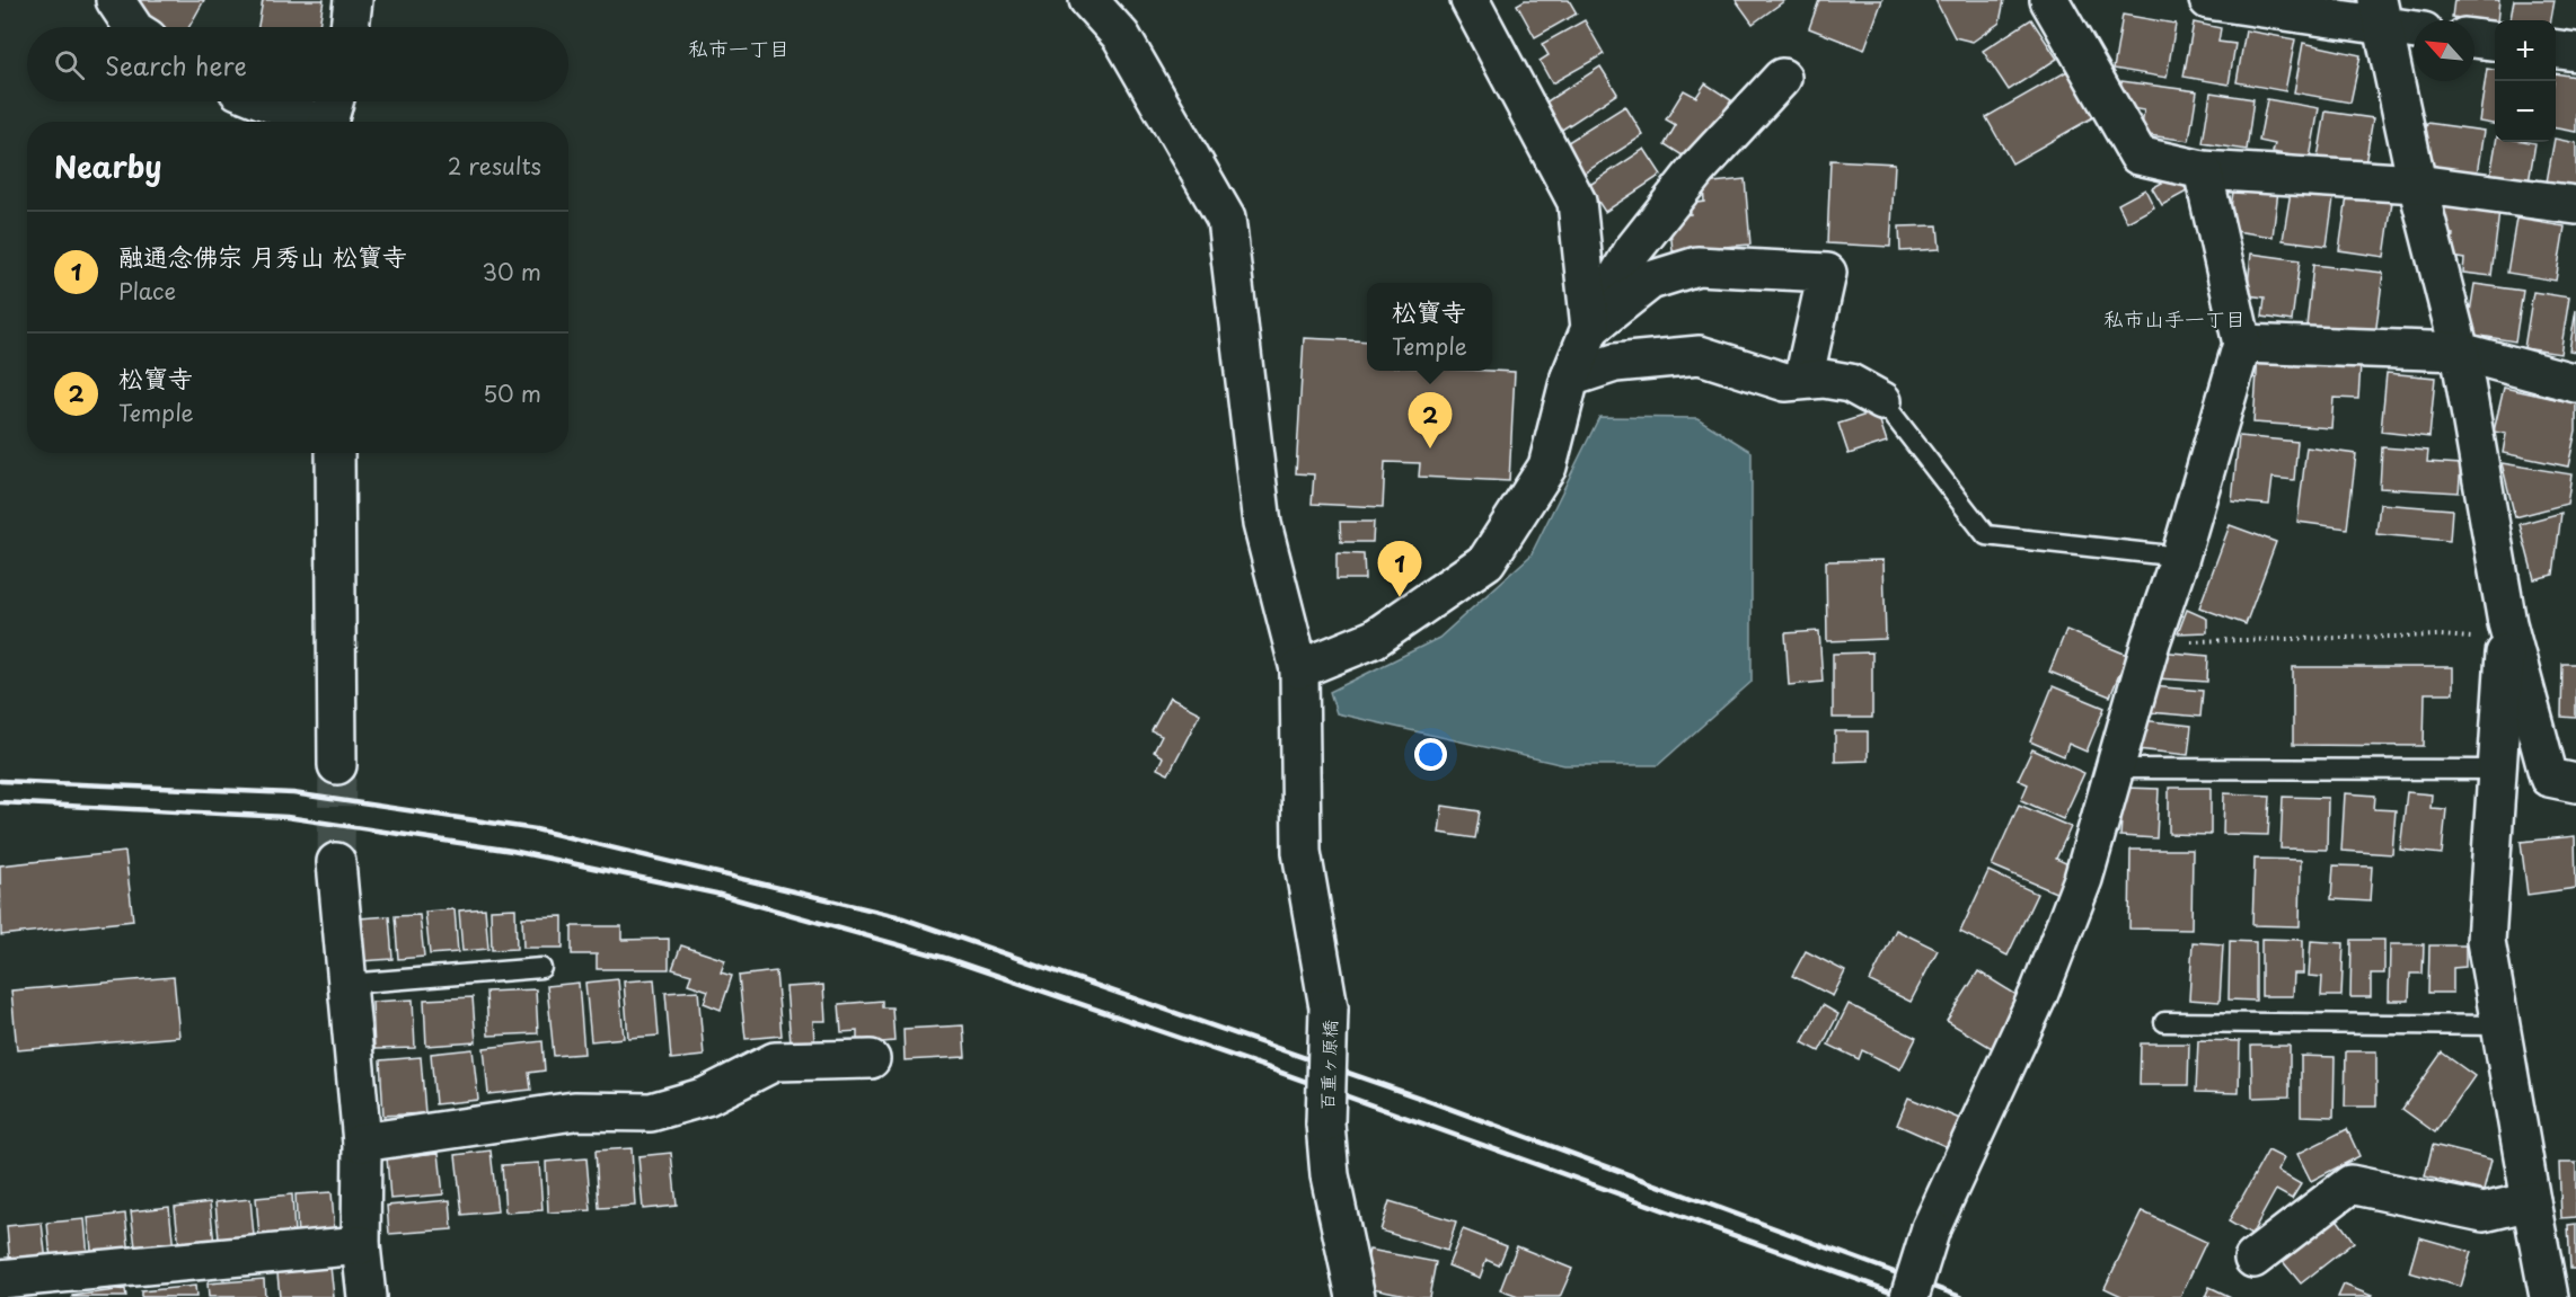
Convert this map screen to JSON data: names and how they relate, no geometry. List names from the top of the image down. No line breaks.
{"streets":{"street":["百重ヶ原橋"]},"districts":["私市一丁目","私市山手一丁目"],"north":"top left","page":{"map_buttons":["+","−"],"search":"Search here","heading":["Nearby","2 results"],"list":[{"mark":"1","name":"融通念佛宗 月秀山 松寶寺","note":"Place","value":"30 m"},{"mark":"2","name":"松寶寺","note":"Temple","value":"50 m"}],"popup":["松寶寺","Temple"],"pins":["2","1"]}}
